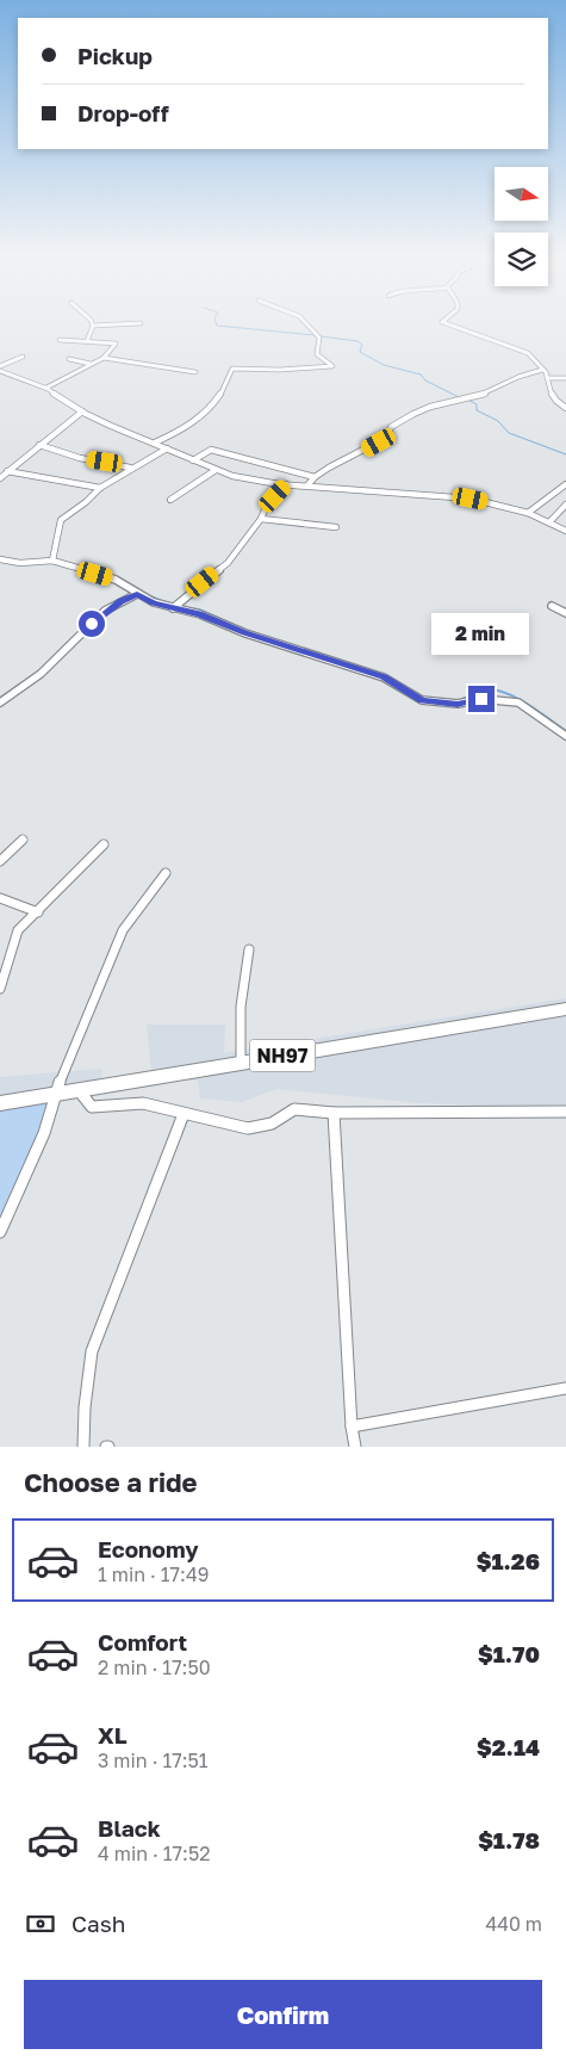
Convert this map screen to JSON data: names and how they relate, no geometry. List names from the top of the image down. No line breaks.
{"streets":{"highway":["NH97"]},"north":"right","page":{"banner":["Pickup","Drop-off"],"bubble":"2 min","heading":"Choose a ride","list":[{"name":"Economy","note":"1 min · 17:49","value":"$1.26"},{"name":"Comfort","note":"2 min · 17:50","value":"$1.70"},{"name":"XL","note":"3 min · 17:51","value":"$2.14"},{"name":"Black","note":"4 min · 17:52","value":"$1.78"}],"pay":["Cash","440 m"],"buttons":"Confirm"}}
